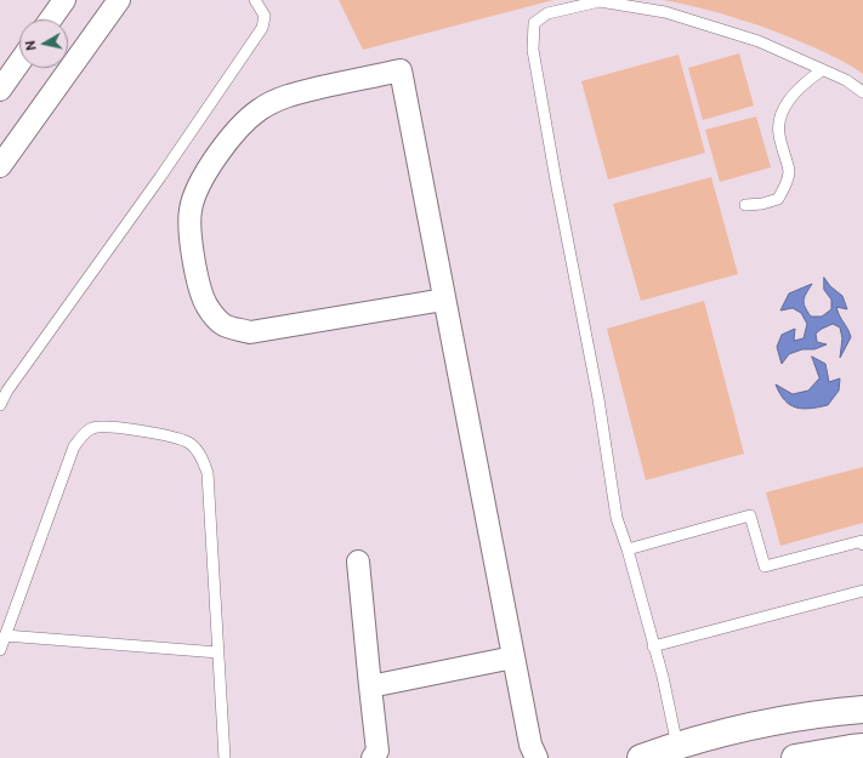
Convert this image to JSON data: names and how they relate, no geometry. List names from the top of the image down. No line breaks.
{"north":"left"}
